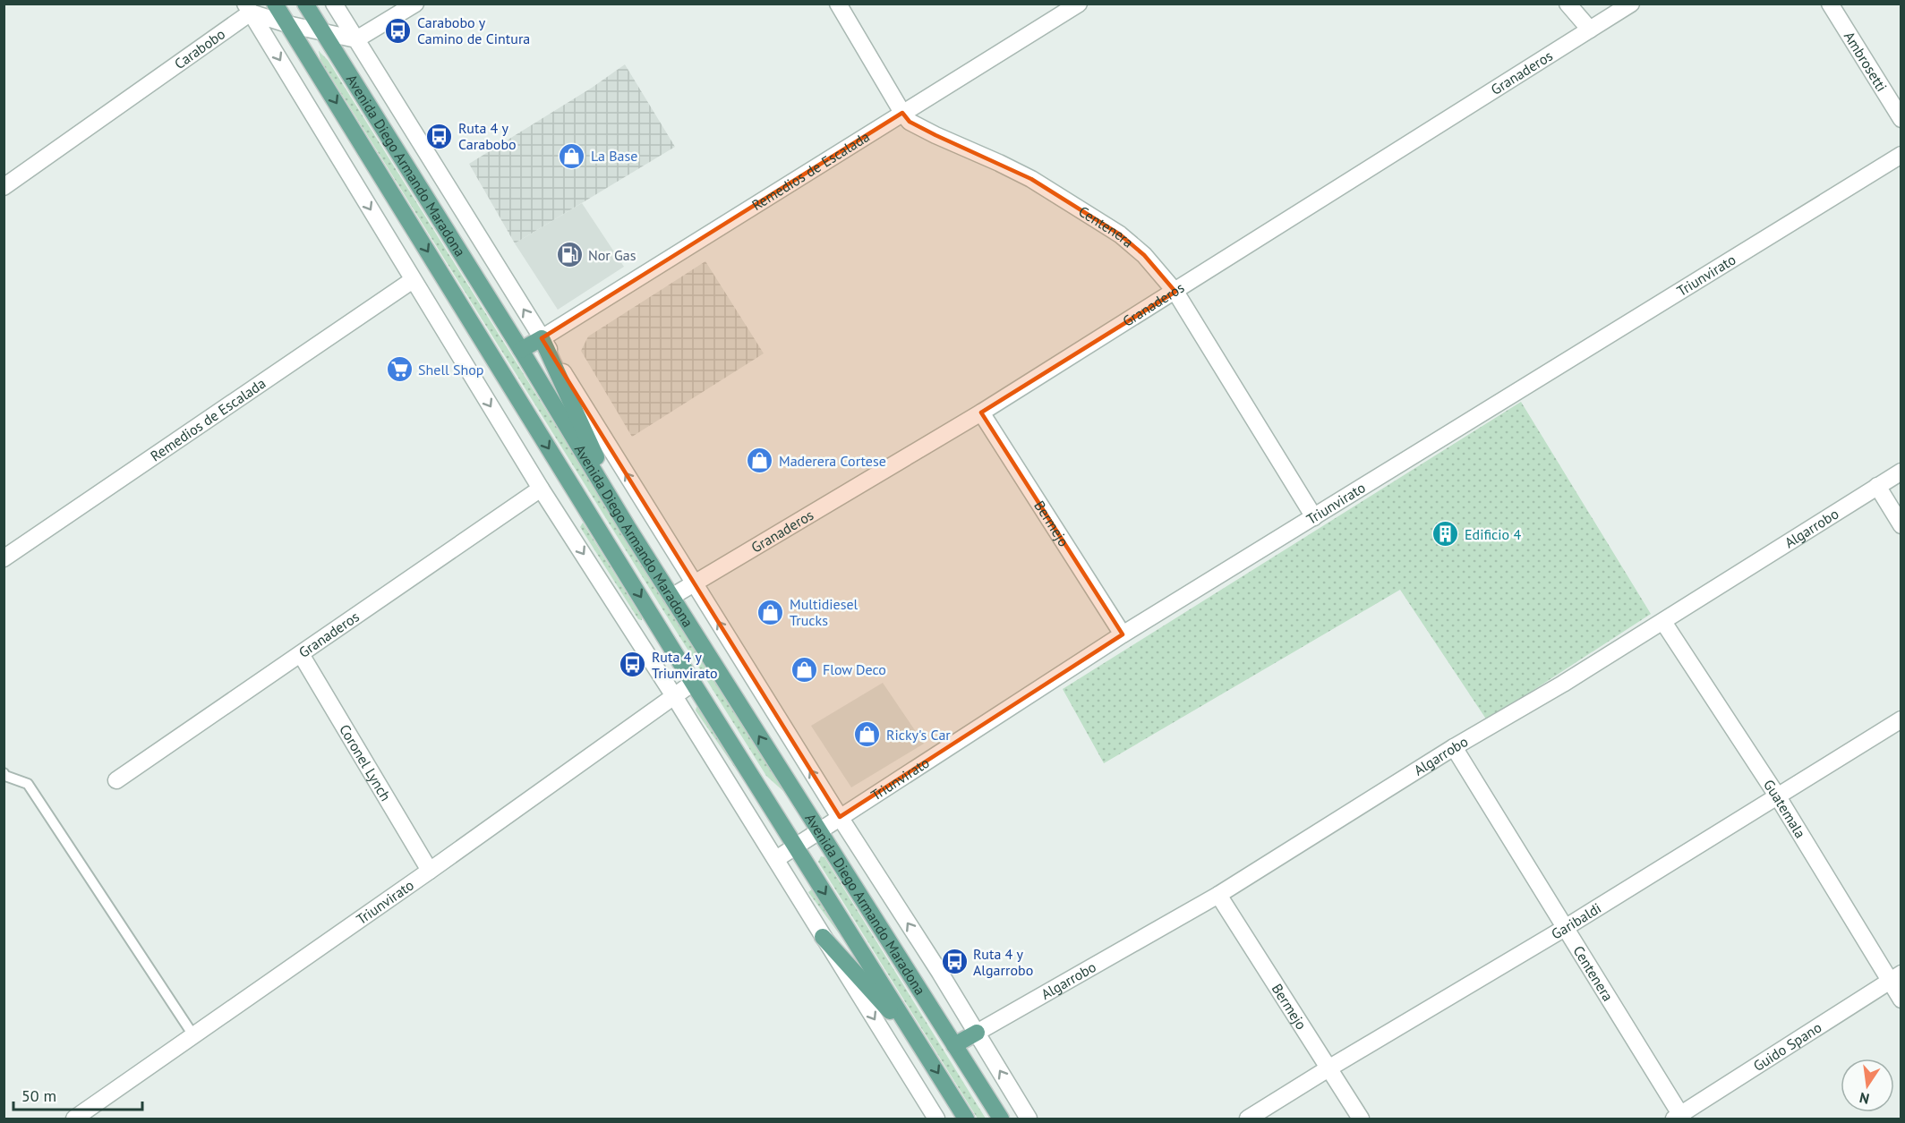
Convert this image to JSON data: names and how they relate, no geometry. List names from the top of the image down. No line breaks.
{"streets":{"main road":["Avenida Diego Armando Maradona"],"street":["Carabobo","Ambrosetti","Granaderos","Remedios de Escalada","Centenera","Triunvirato","Bermejo","Algarrobo","Coronel Lynch","Guatemala","Garibaldi","Guido Spano"]},"crossings":[["Granaderos","Avenida Diego Armando Maradona"],["Granaderos","Centenera"],["Granaderos","Bermejo"],["Granaderos","Coronel Lynch"],["Avenida Diego Armando Maradona","Remedios de Escalada"],["Avenida Diego Armando Maradona","Triunvirato"],["Avenida Diego Armando Maradona","Algarrobo"],["Remedios de Escalada","Centenera"],["Centenera","Triunvirato"],["Centenera","Algarrobo"],["Centenera","Garibaldi"],["Centenera","Guido Spano"],["Triunvirato","Bermejo"],["Triunvirato","Coronel Lynch"],["Bermejo","Algarrobo"],["Bermejo","Garibaldi"],["Algarrobo","Guatemala"],["Guatemala","Garibaldi"],["Guatemala","Guido Spano"]],"places":{"bus stop":["Carabobo y Camino de Cintura","Ruta 4 y Carabobo","Ruta 4 y Triunvirato","Ruta 4 y Algarrobo"],"shop":["La Base","Maderera Cortese","Multidiesel Trucks","Flow Deco","Ricky's Car"],"fuel station":["Nor Gas"],"supermarket":["Shell Shop"],"building":["Edificio 4"]},"scale_bar":"50 m","north":"bottom"}
